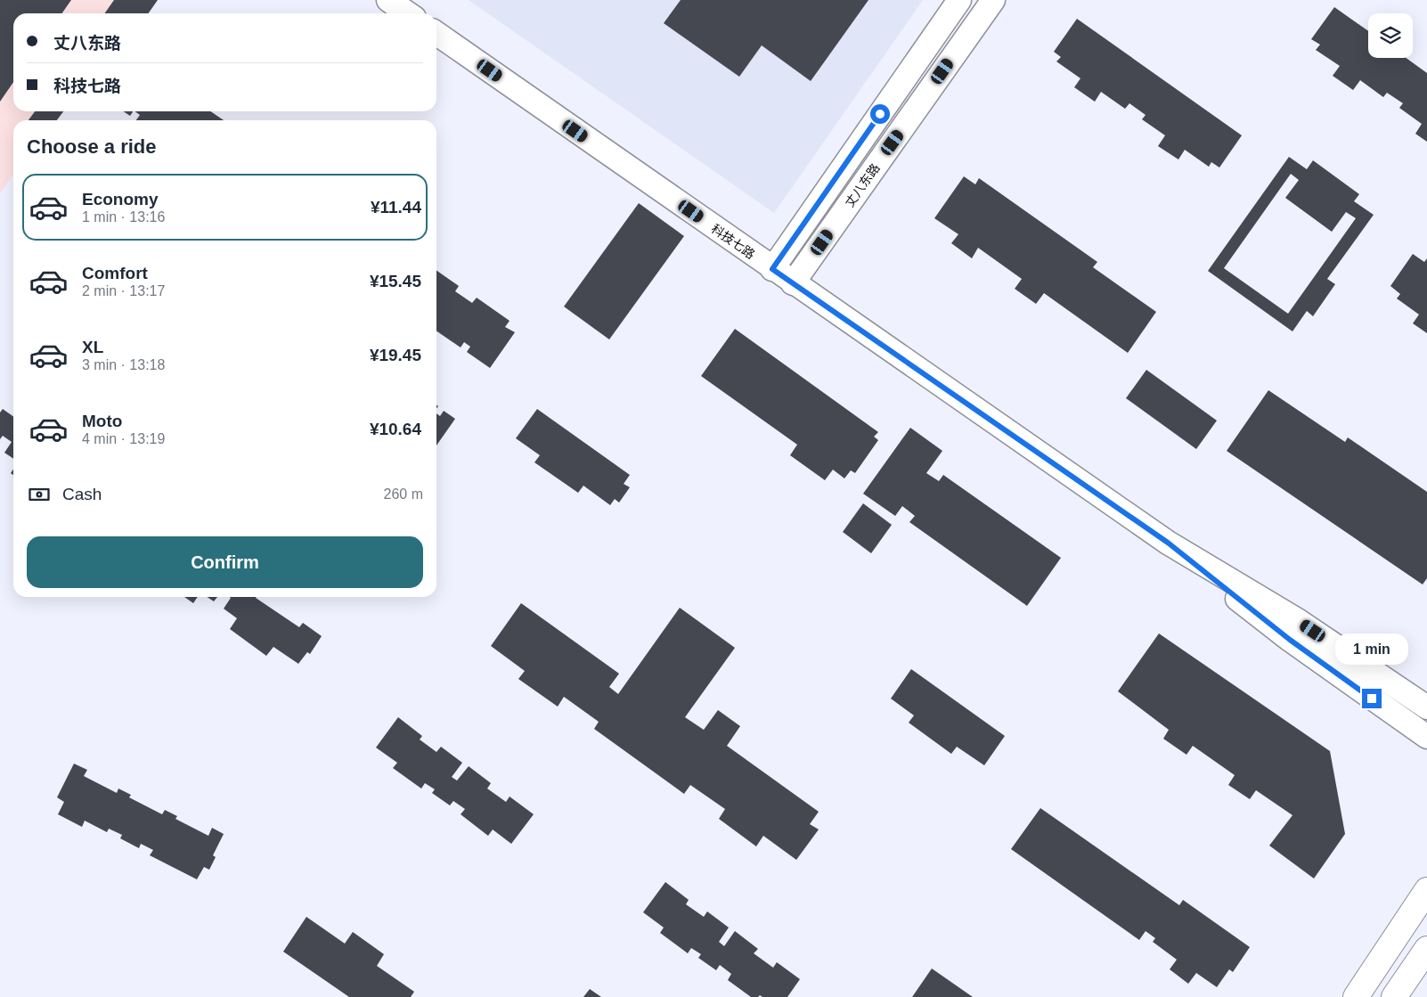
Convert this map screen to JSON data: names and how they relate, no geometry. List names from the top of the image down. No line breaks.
{"streets":{"street":["丈八东路","科技七路"]},"crossings":[["丈八东路","科技七路"]],"page":{"banner":["丈八东路","科技七路"],"heading":"Choose a ride","list":[{"name":"Economy","note":"1 min · 13:16","value":"¥11.44"},{"name":"Comfort","note":"2 min · 13:17","value":"¥15.45"},{"name":"XL","note":"3 min · 13:18","value":"¥19.45"},{"name":"Moto","note":"4 min · 13:19","value":"¥10.64"}],"pay":["Cash","260 m"],"buttons":"Confirm","bubble":"1 min"}}
